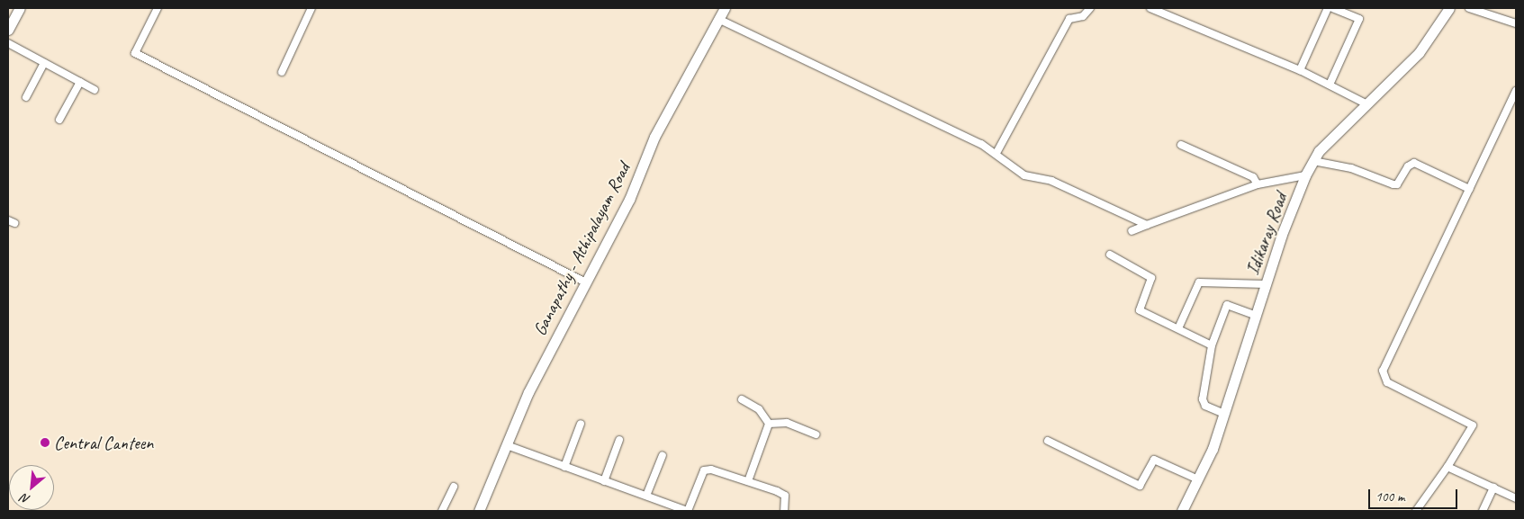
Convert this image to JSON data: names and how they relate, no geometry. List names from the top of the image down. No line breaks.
{"streets":{"street":["Idikaray Road","Ganapathy - Athipalayam Road"]},"places":["Central Canteen"],"scale_bar":"100 m","north":"bottom left"}
